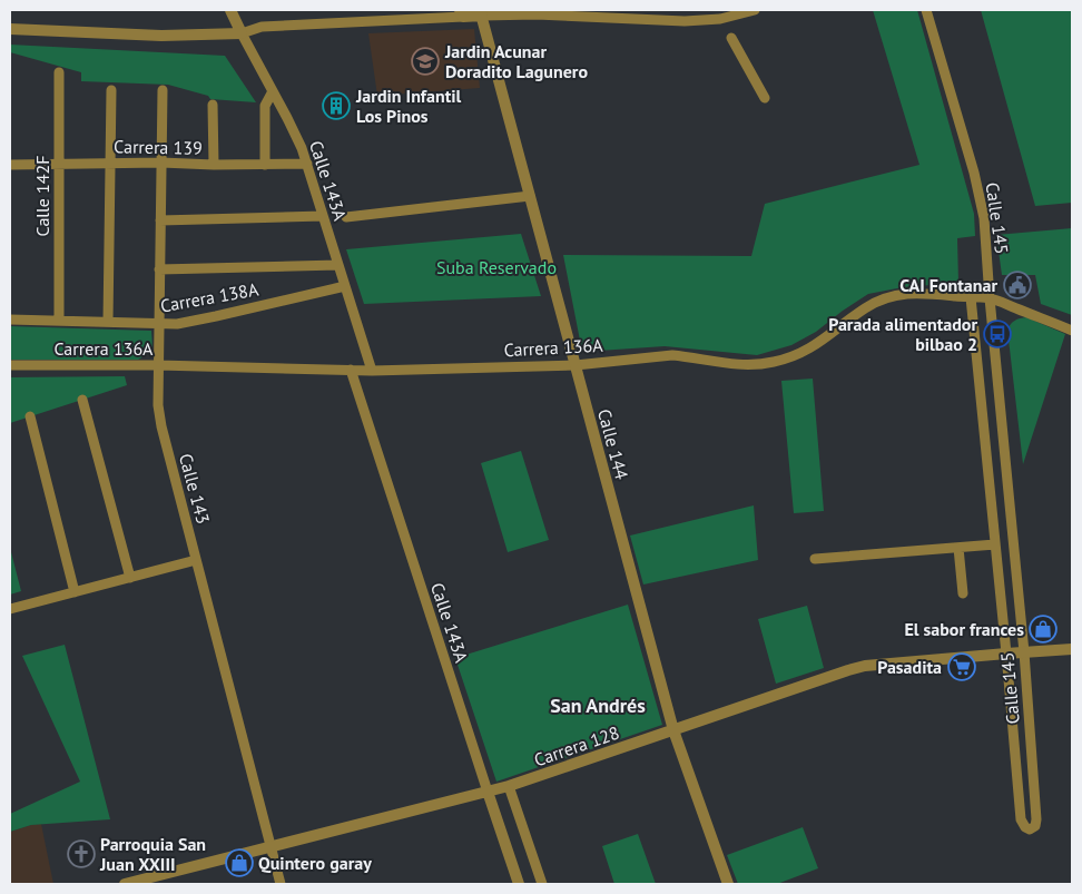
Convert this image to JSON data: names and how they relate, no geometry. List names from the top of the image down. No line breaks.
{"streets":{"street":["Carrera 139","Calle 143A","Calle 142F","Calle 145","Carrera 138A","Carrera 136A","Calle 144","Calle 143","Carrera 128"]},"crossings":[["Carrera 139","Calle 143A"],["Carrera 139","Calle 142F"],["Carrera 139","Calle 143"],["Calle 143A","Carrera 138A"],["Calle 143A","Carrera 136A"],["Calle 143A","Carrera 128"],["Calle 142F","Carrera 138A"],["Calle 145","Carrera 136A"],["Calle 145","Carrera 128"],["Carrera 138A","Calle 143"],["Carrera 136A","Calle 144"],["Carrera 136A","Calle 143"],["Calle 144","Carrera 128"],["Calle 143","Carrera 128"]],"districts":["San Andrés"],"parks":["Suba Reservado"],"places":{"school or university":["Jardin Acunar Doradito Lagunero"],"building":["Jardin Infantil Los Pinos"],"public building":["CAI Fontanar"],"bus stop":["Parada alimentador bilbao 2"],"shop":["El sabor frances","Quintero garay"],"supermarket":["Pasadita"],"church":["Parroquia San Juan XXIII"]}}
